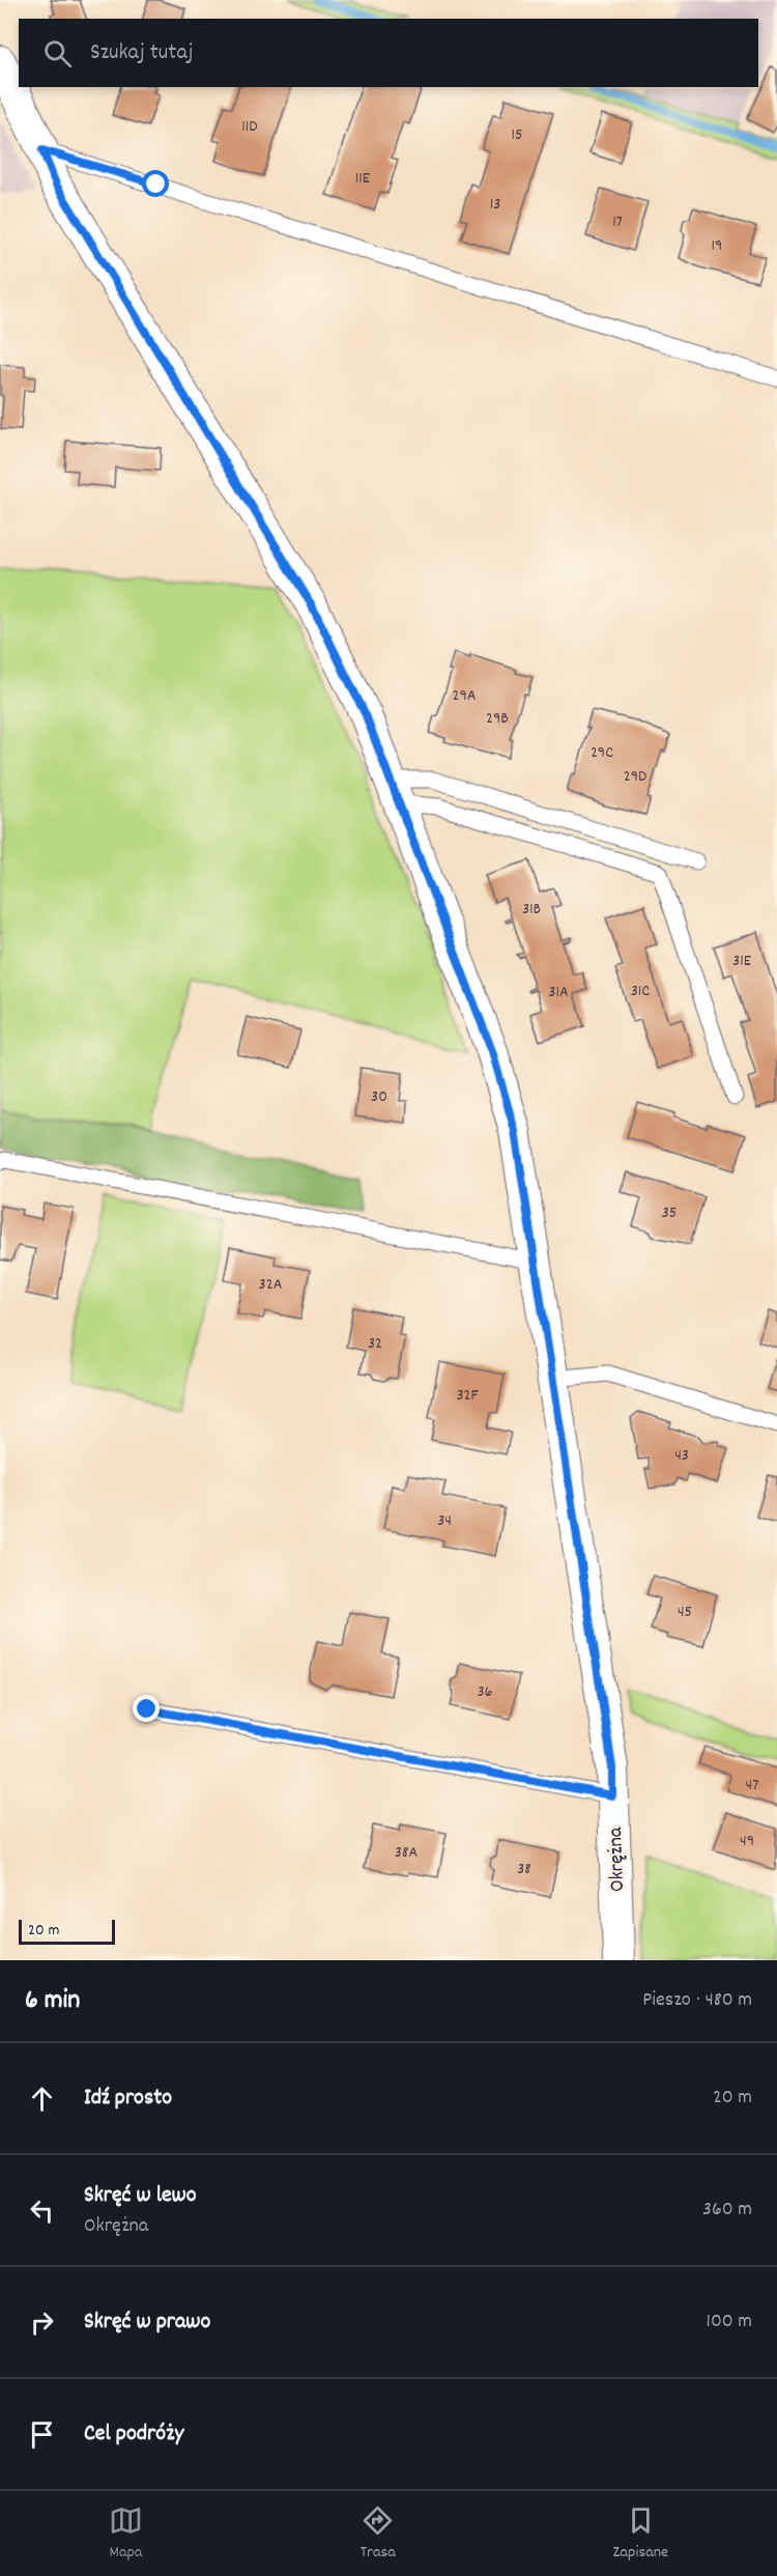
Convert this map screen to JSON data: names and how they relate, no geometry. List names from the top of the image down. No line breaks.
{"streets":{"street":["Okrężna"]},"house_numbers":["11D","15","11E","13","17","19","29A","29B","29C","29D","31B","31E","31C","31A","30","35","32A","32","32F","43","34","45","36","47","49","38A","38"],"scale_bar":"20 m","page":{"search":"Szukaj tutaj","scale":"20 m","heading":["6 min","Pieszo · 480 m"],"list":[["Idź prosto","20 m"],["Skręć w lewo","Okrężna","360 m"],["Skręć w prawo","100 m"],"Cel podróży"],"nav":["Mapa","Trasa","Zapisane"]}}
